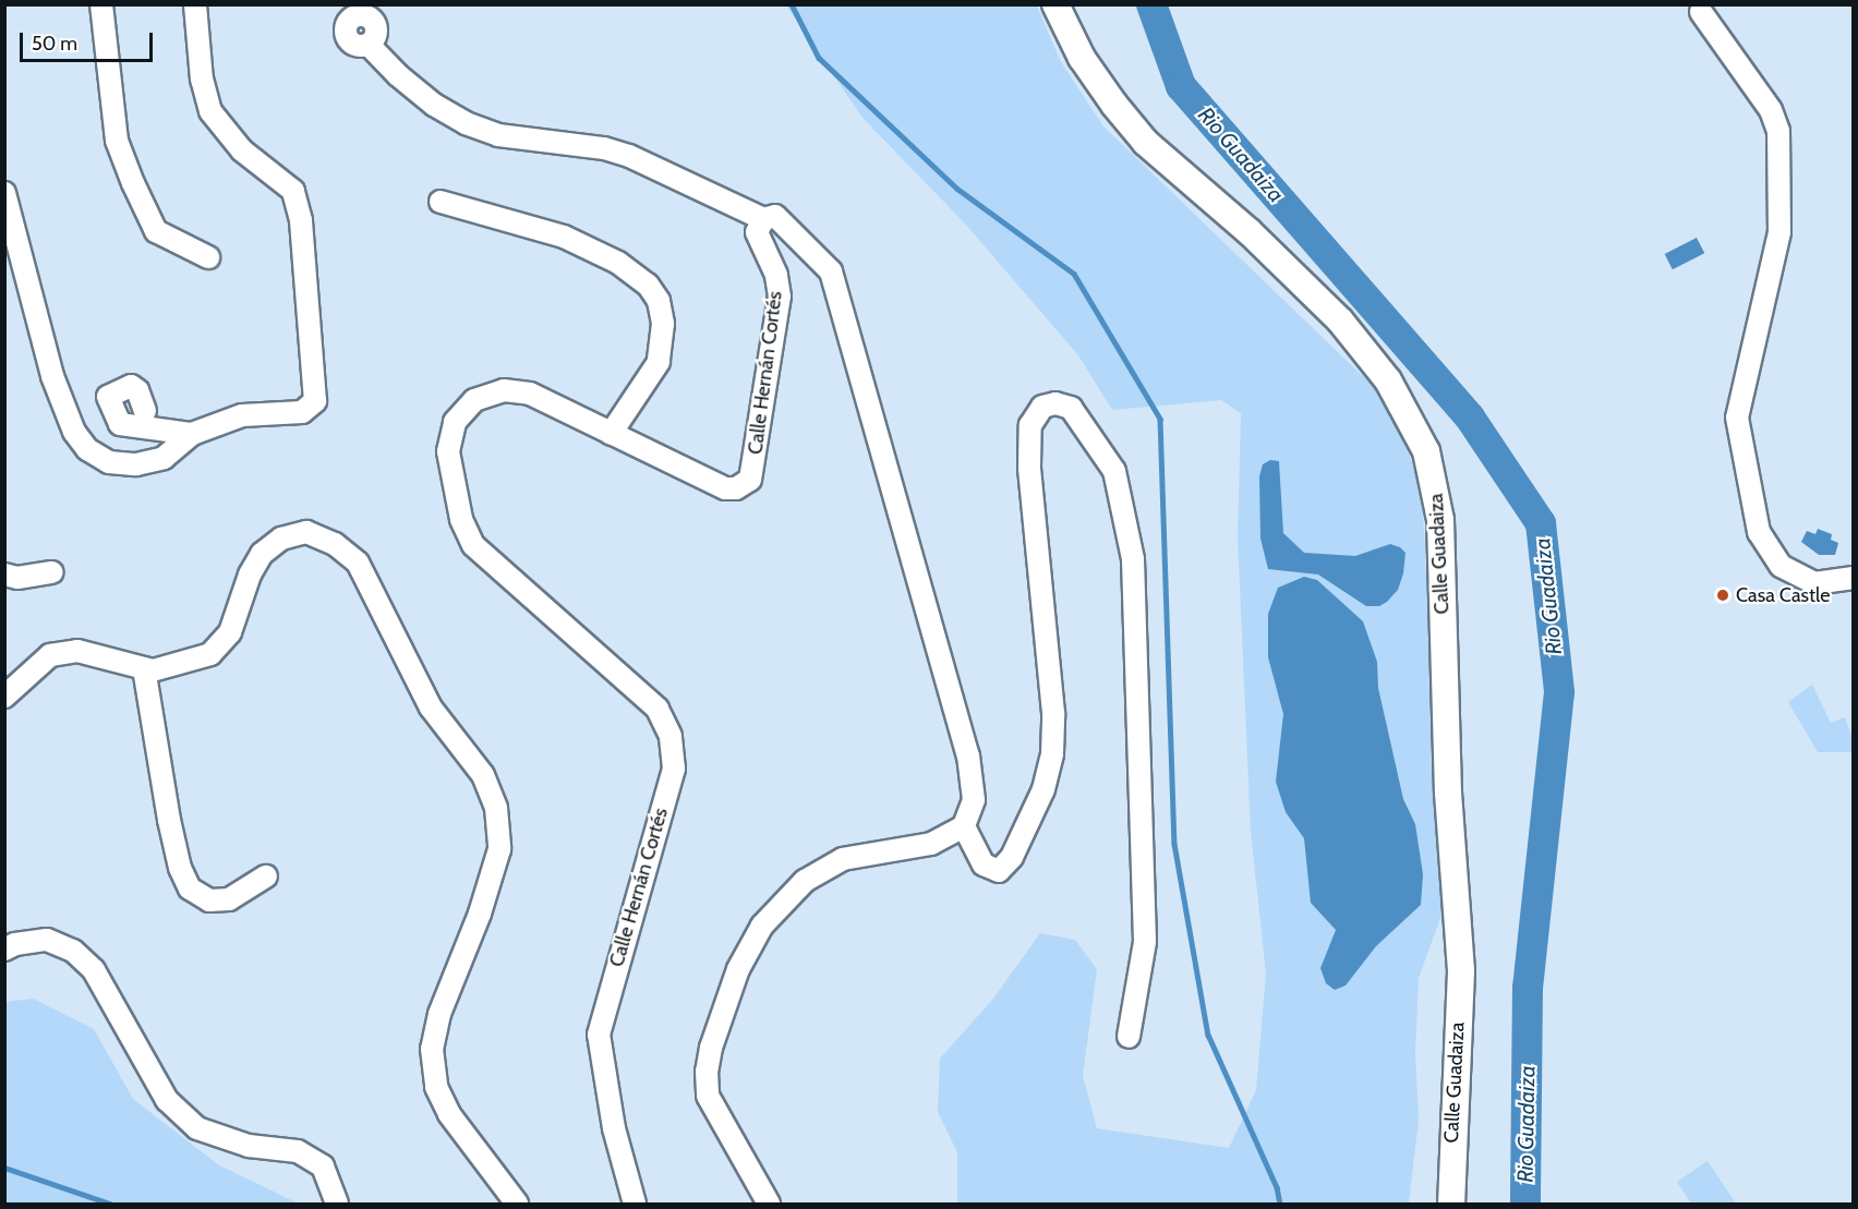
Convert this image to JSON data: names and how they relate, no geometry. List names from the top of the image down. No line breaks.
{"streets":{"street":["Calle Hernán Cortés","Calle Guadaiza"]},"water":["Rio Guadaiza"],"places":["Casa Castle"],"scale_bar":"50 m"}
